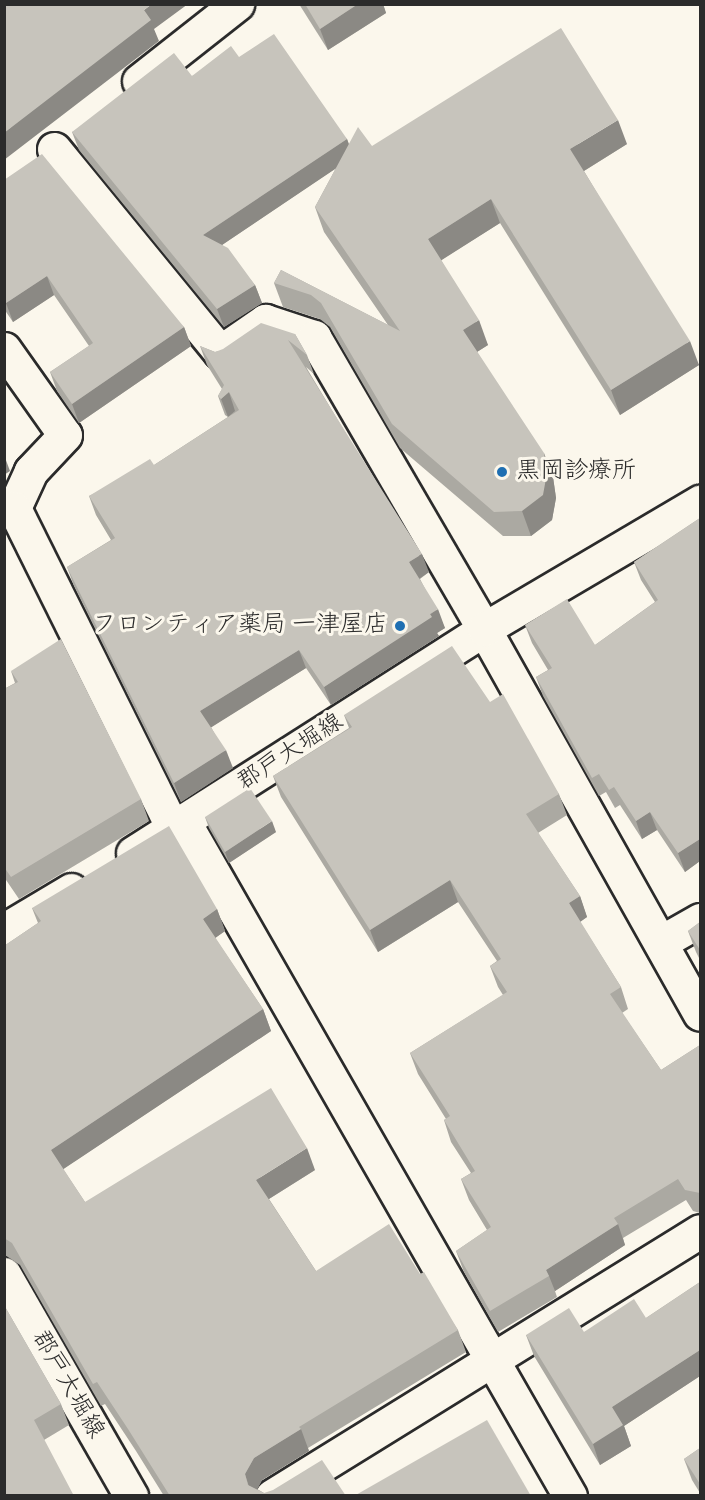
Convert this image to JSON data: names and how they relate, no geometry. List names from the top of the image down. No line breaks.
{"streets":{"street":["郡戸大堀線"]},"places":["黒岡診療所","フロンティア薬局 一津屋店"]}
